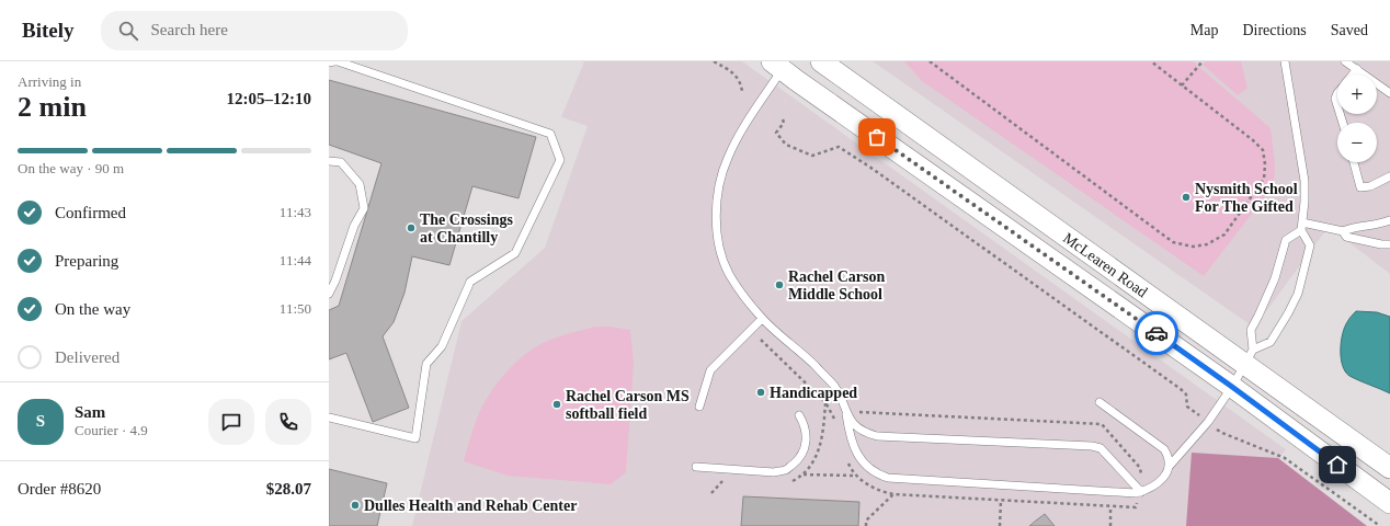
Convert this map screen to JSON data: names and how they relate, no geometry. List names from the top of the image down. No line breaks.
{"streets":{"main road":["McLearen Road"]},"places":["Nysmith School For The Gifted","The Crossings at Chantilly","Rachel Carson Middle School","Handicapped","Rachel Carson MS softball field","Dulles Health and Rehab Center"],"page":{"header":"Bitely","search":"Search here","nav":["Map","Directions","Saved"],"heading":["2 min","Arriving in","12:05–12:10"],"panel":["Sam","Courier · 4.9","Order #8620","$28.07"],"map_buttons":["+","−"],"bar":"On the way · 90 m","list":[["Confirmed","11:43"],["Preparing","11:44"],["On the way","11:50"],"Delivered"],"round":"S"}}
